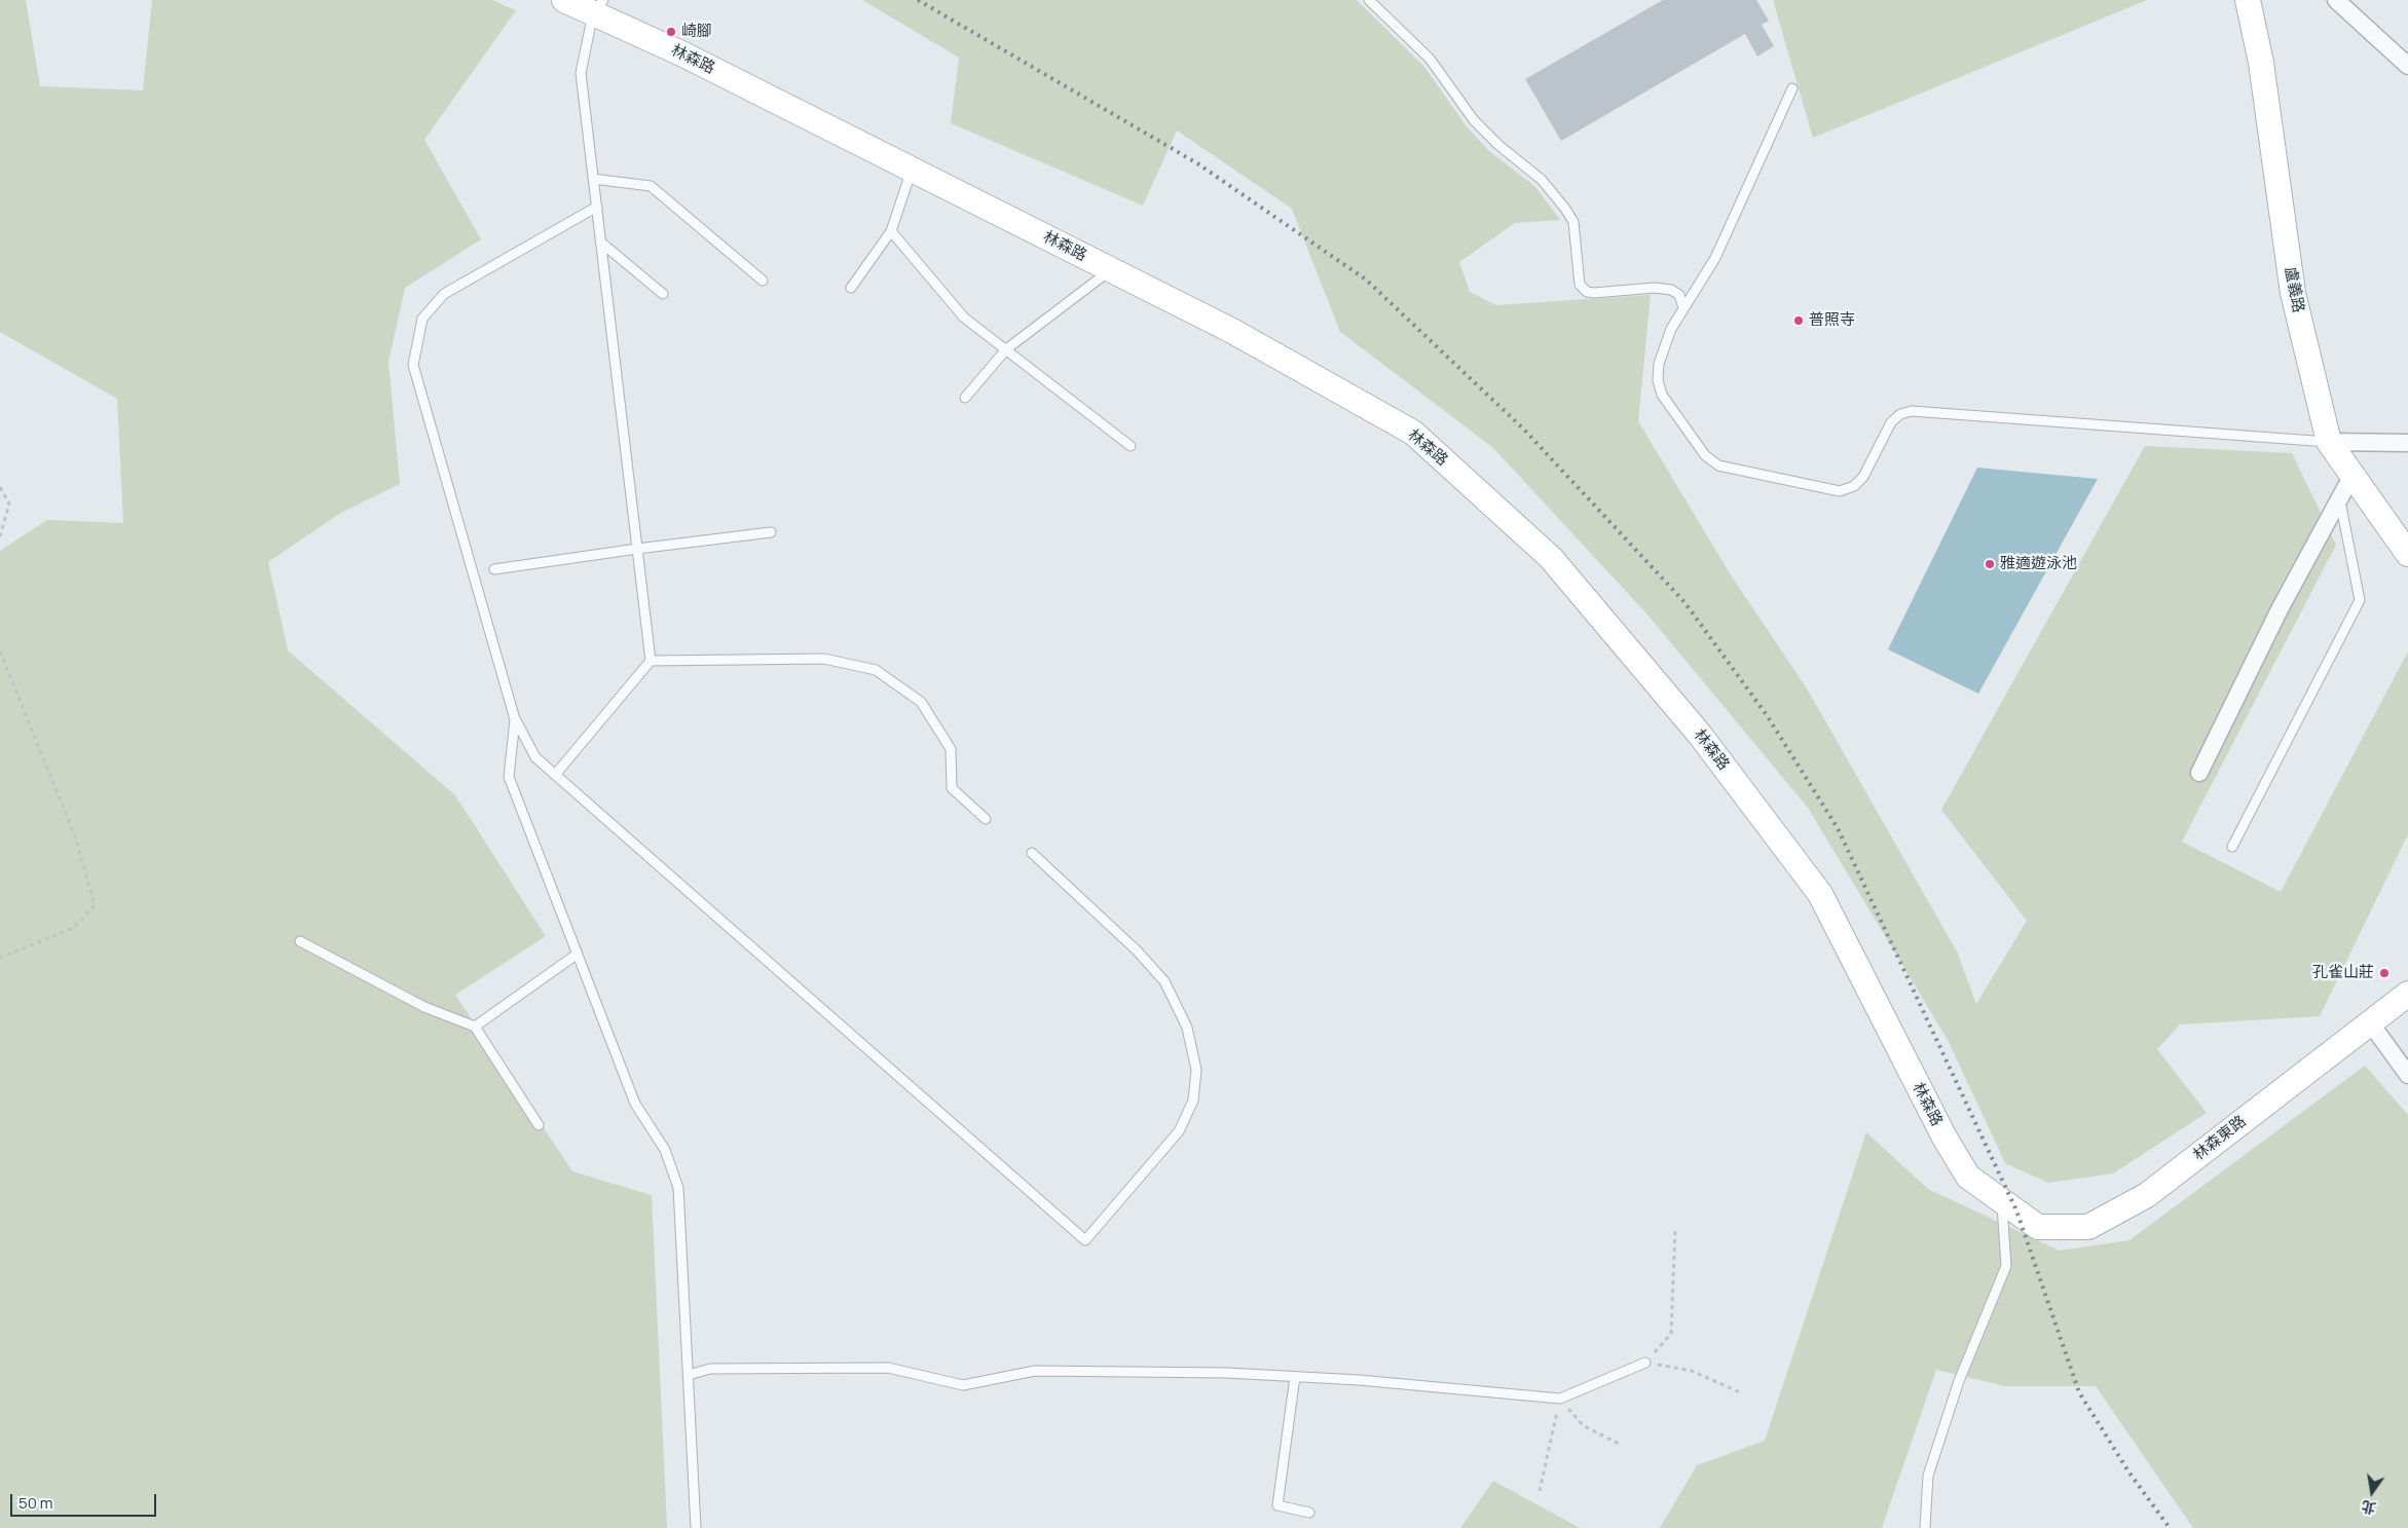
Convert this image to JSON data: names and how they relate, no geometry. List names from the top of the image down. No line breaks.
{"streets":{"main road":["林森路","盧義路","林森東路"]},"crossings":[["林森路","林森東路"]],"places":["崎腳","普照寺","雅適遊泳池","孔雀山莊"],"scale_bar":"50 m","north":"bottom"}
